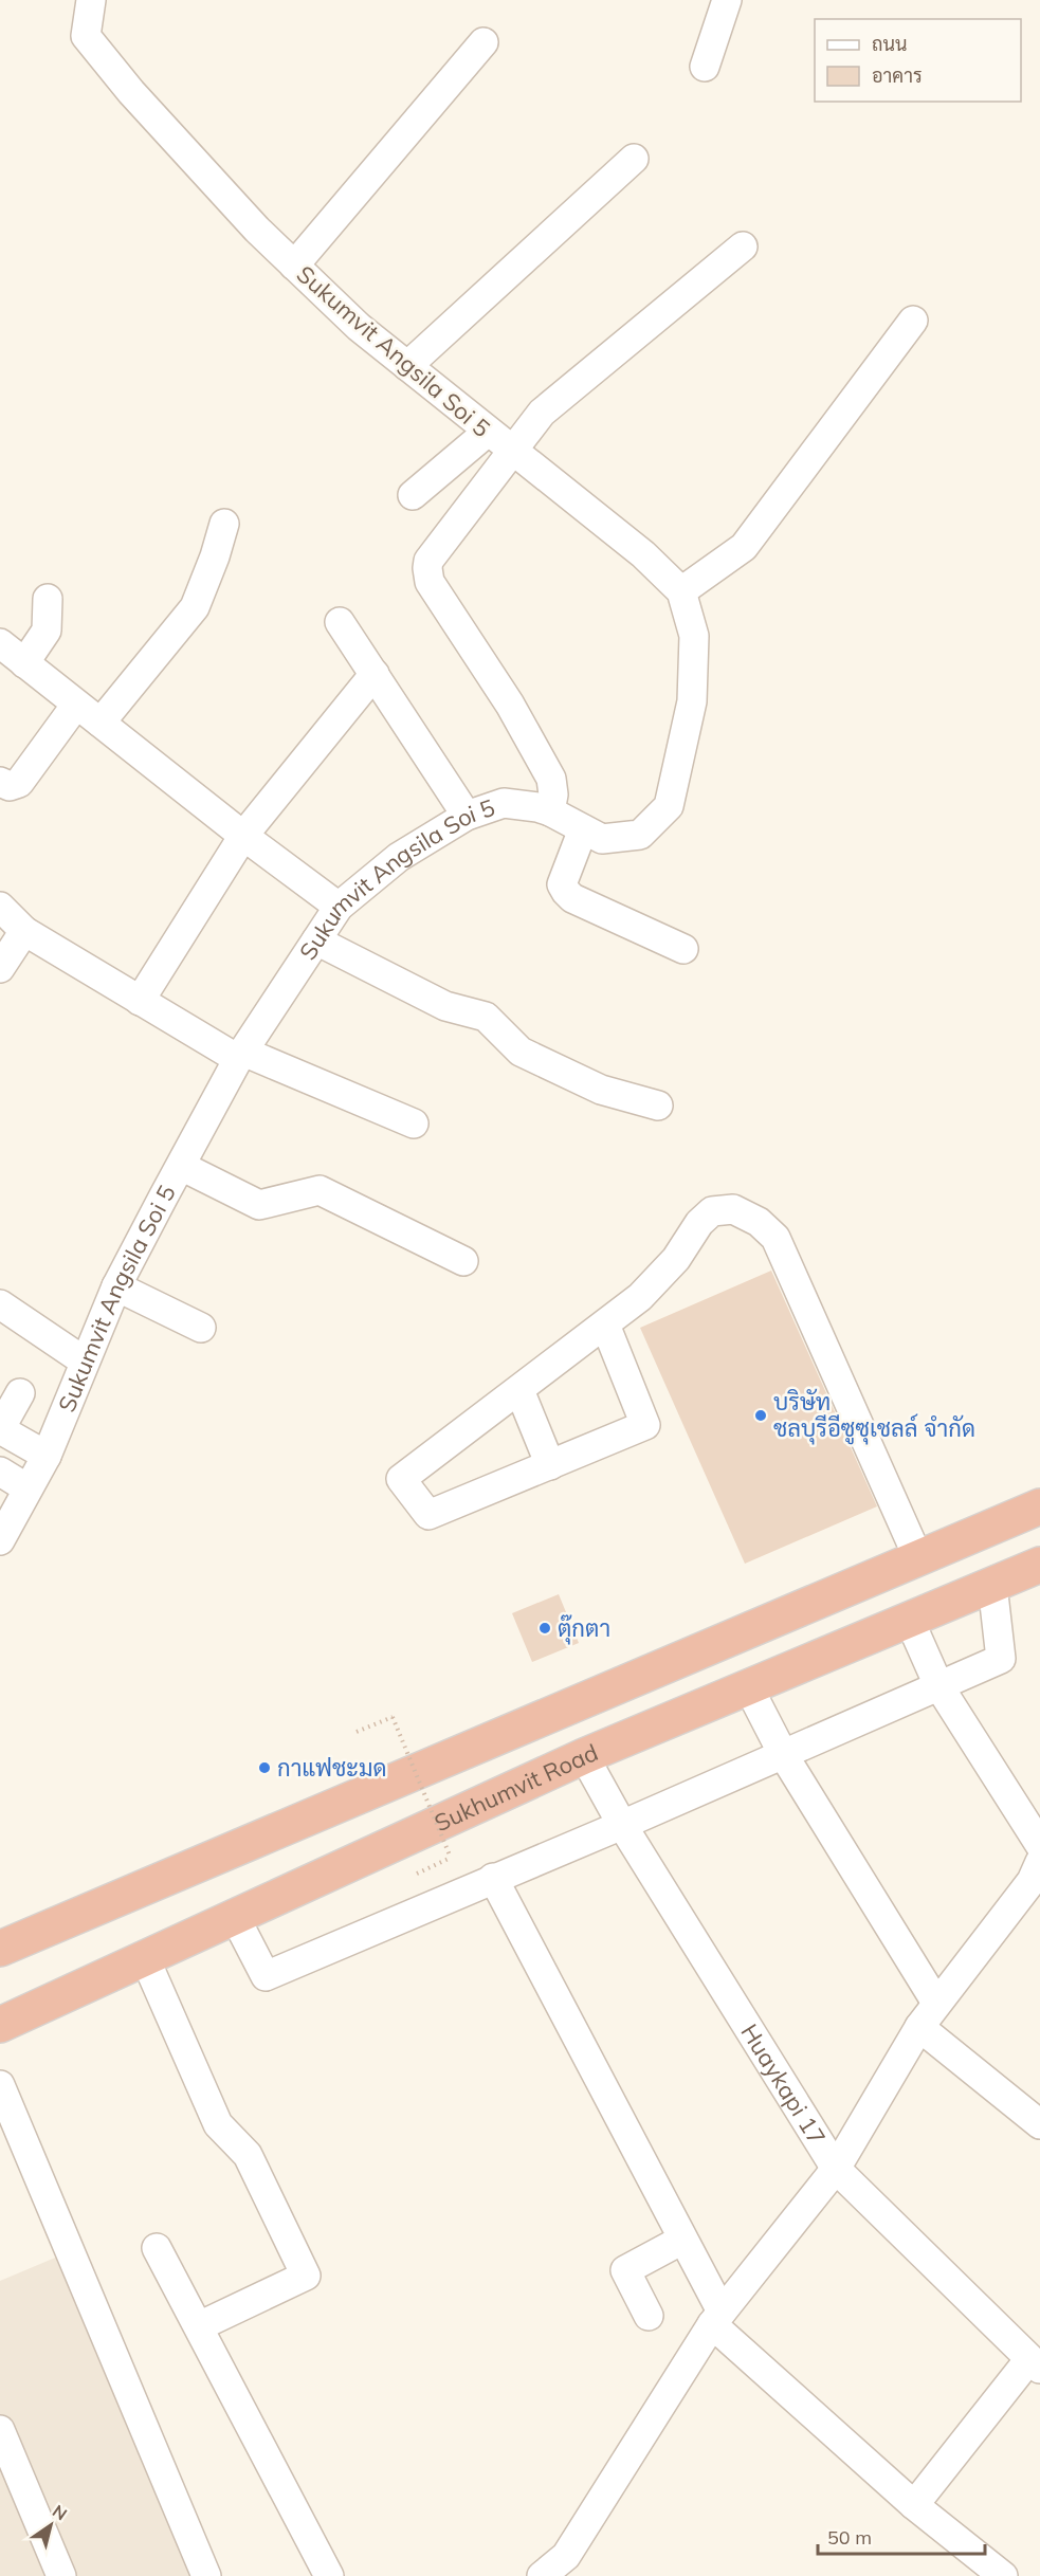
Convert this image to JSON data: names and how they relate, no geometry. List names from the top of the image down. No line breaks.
{"streets":{"highway":["Sukhumvit Road"],"street":["Sukumvit Angsila Soi 5","Huaykapi 17"]},"crossings":[["Sukhumvit Road","Huaykapi 17"]],"places":["บริษัท ชลบุรีอีซูซุเชลล์ จำกัด","ตุ๊กตา","กาแฟชะมด"],"legend":["ถนน","อาคาร"],"scale_bar":"50 m","north":"top right"}
